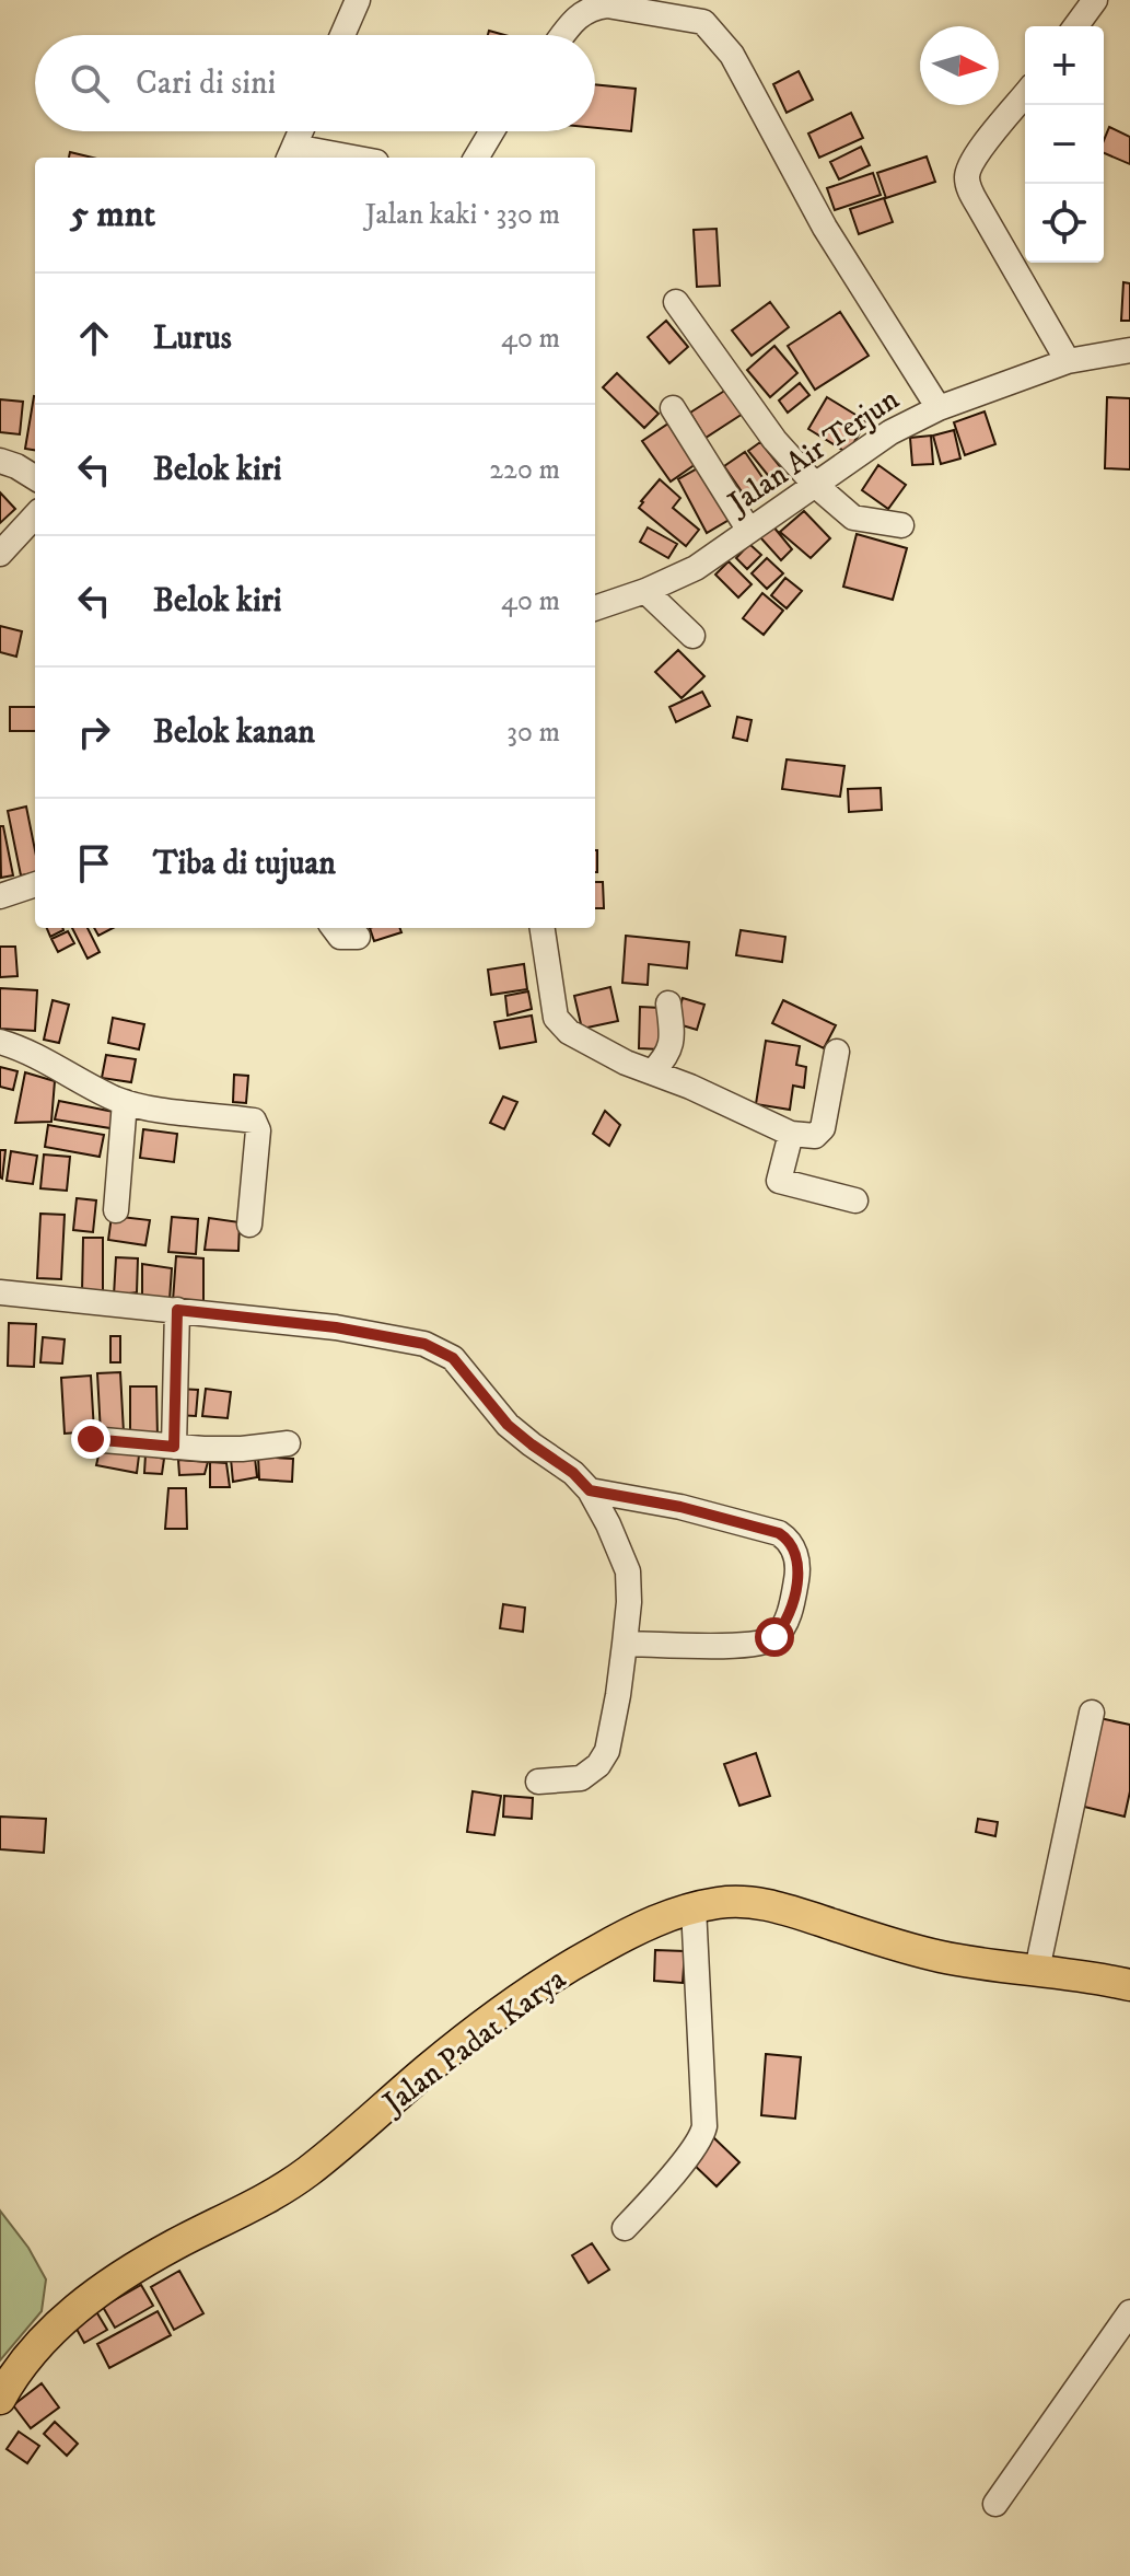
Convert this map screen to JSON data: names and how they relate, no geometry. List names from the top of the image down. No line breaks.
{"streets":{"main road":["Jalan Padat Karya"],"street":["Jalan Air Terjun"]},"north":"right","page":{"map_buttons":["+","−"],"search":"Cari di sini","heading":["5 mnt","Jalan kaki · 330 m"],"list":[["Lurus","40 m"],["Belok kiri","220 m"],["Belok kiri","40 m"],["Belok kanan","30 m"],"Tiba di tujuan"]}}
